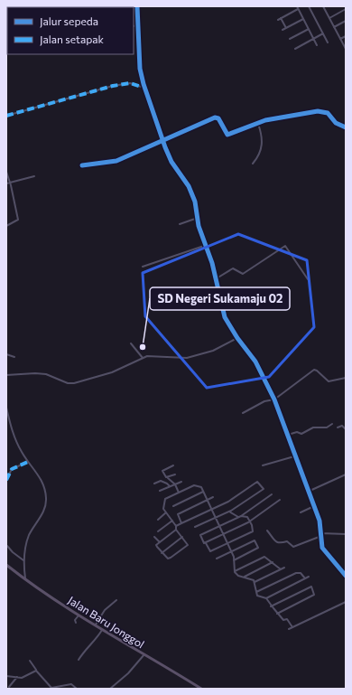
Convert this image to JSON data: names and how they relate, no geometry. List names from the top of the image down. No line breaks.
{"streets":{"main road":["Jalan Baru Jonggol"]},"places":["SD Negeri Sukamaju 02"],"legend":["Jalur sepeda","Jalan setapak"]}
